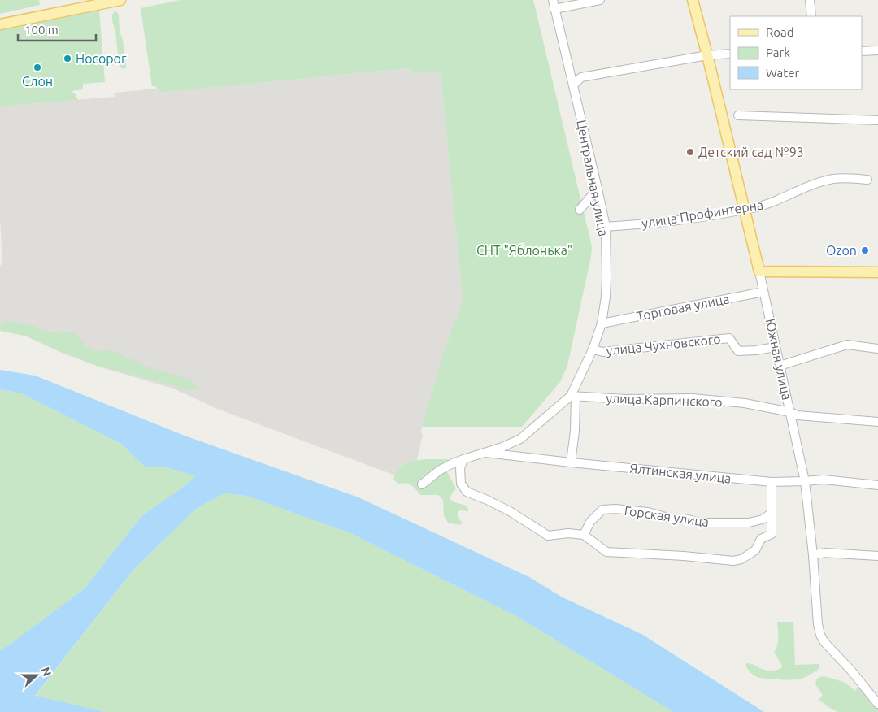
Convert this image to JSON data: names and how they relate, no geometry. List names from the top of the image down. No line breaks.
{"streets":{"main road":["Южная улица"],"street":["Центральная улица","улица Профинтерна","Торговая улица","улица Чухновского","улица Карпинского","Ялтинская улица","Горская улица"]},"crossings":[["Центральная улица","улица Профинтерна"],["Центральная улица","Торговая улица"],["Центральная улица","улица Чухновского"],["Центральная улица","улица Карпинского"],["Центральная улица","Ялтинская улица"],["улица Профинтерна","Южная улица"],["Торговая улица","Южная улица"],["улица Чухновского","Южная улица"],["Южная улица","улица Карпинского"],["Южная улица","Ялтинская улица"]],"parks":["СНТ \"Яблонька\""],"places":["Носорог","Слон","Детский сад №93","Ozon"],"legend":["Road","Park","Water"],"scale_bar":"100 m","north":"right"}
